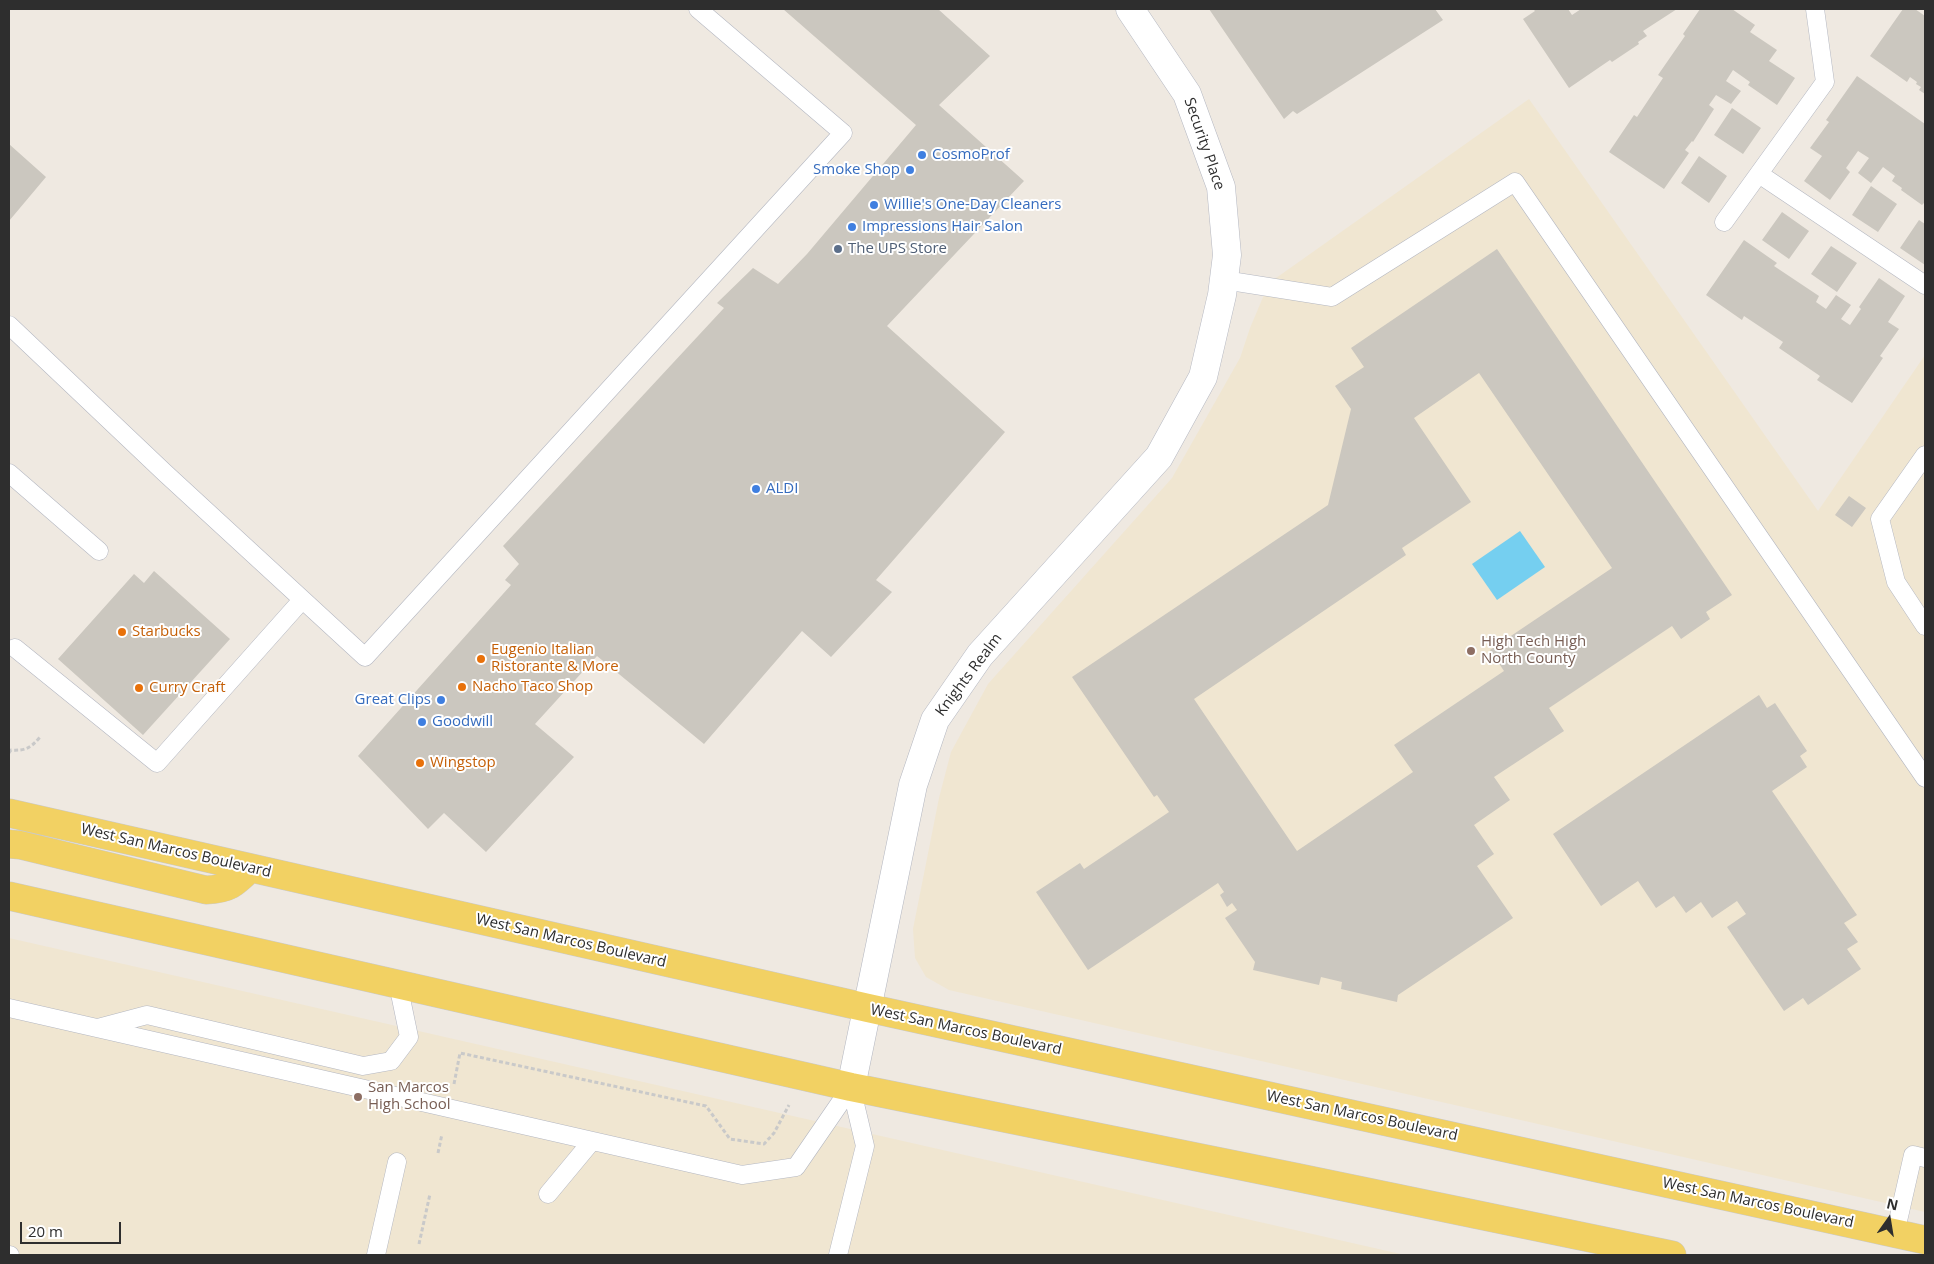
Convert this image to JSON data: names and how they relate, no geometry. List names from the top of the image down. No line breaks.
{"streets":{"main road":["West San Marcos Boulevard"],"street":["Security Place","Knights Realm"]},"crossings":[["Security Place","Knights Realm"],["Knights Realm","West San Marcos Boulevard"]],"places":["CosmoProf","Smoke Shop","Willie's One-Day Cleaners","Impressions Hair Salon","The UPS Store","ALDI","Starbucks","High Tech High North County","Eugenio Italian Ristorante & More","Nacho Taco Shop","Curry Craft","Great Clips","Goodwill","Wingstop","San Marcos High School"],"scale_bar":"20 m","north":"top"}
